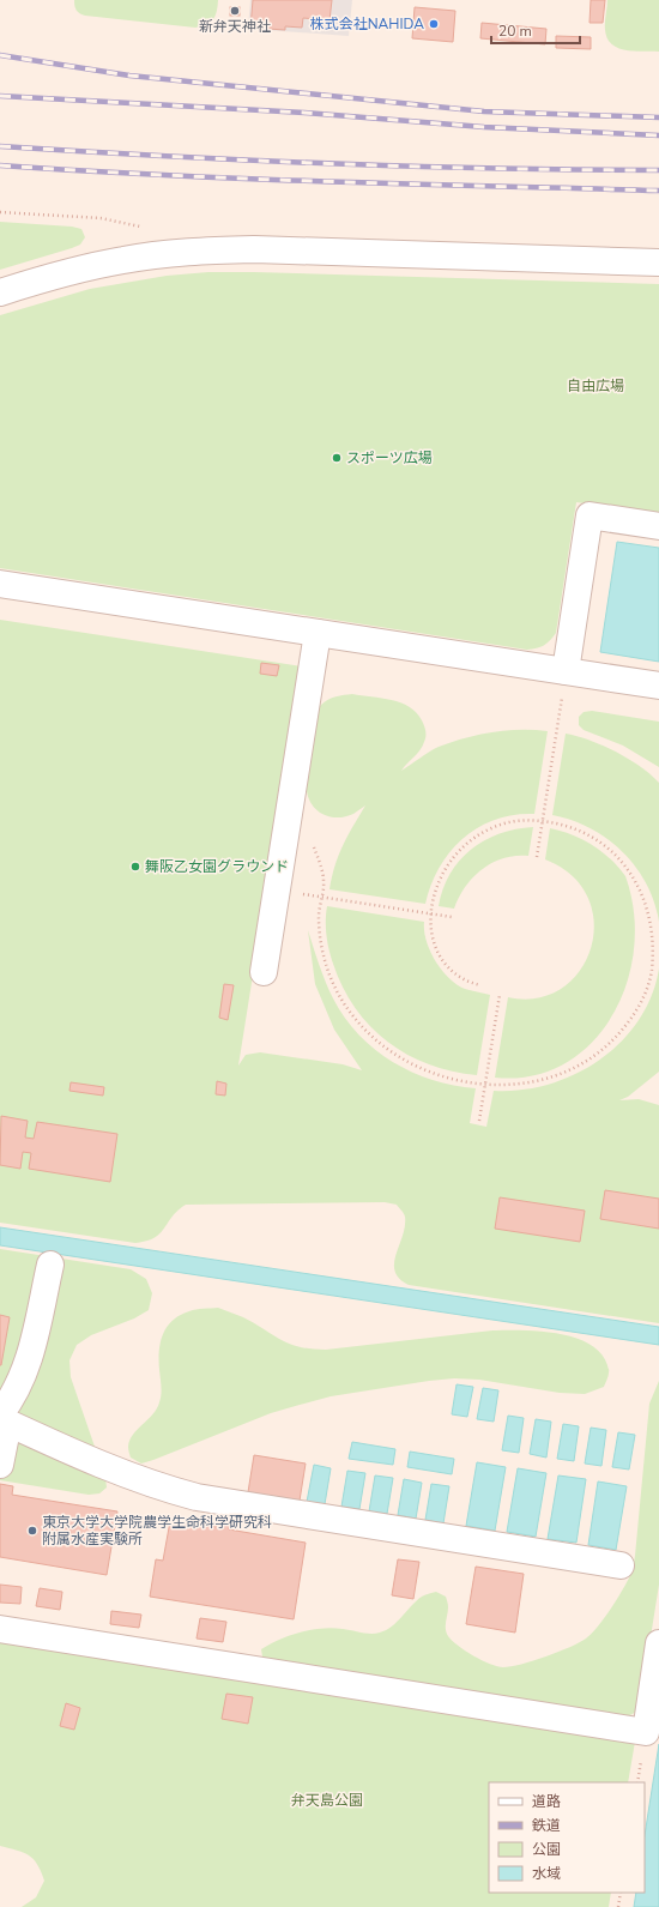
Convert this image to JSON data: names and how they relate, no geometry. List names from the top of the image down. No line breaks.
{"parks":["自由広場","弁天島公園"],"places":["新弁天神社","株式会社NAHIDA","スポーツ広場","舞阪乙女園グラウンド","東京大学大学院農学生命科学研究科 附属水産実験所"],"legend":["道路","鉄道","公園","水域"],"scale_bar":"20 m"}
